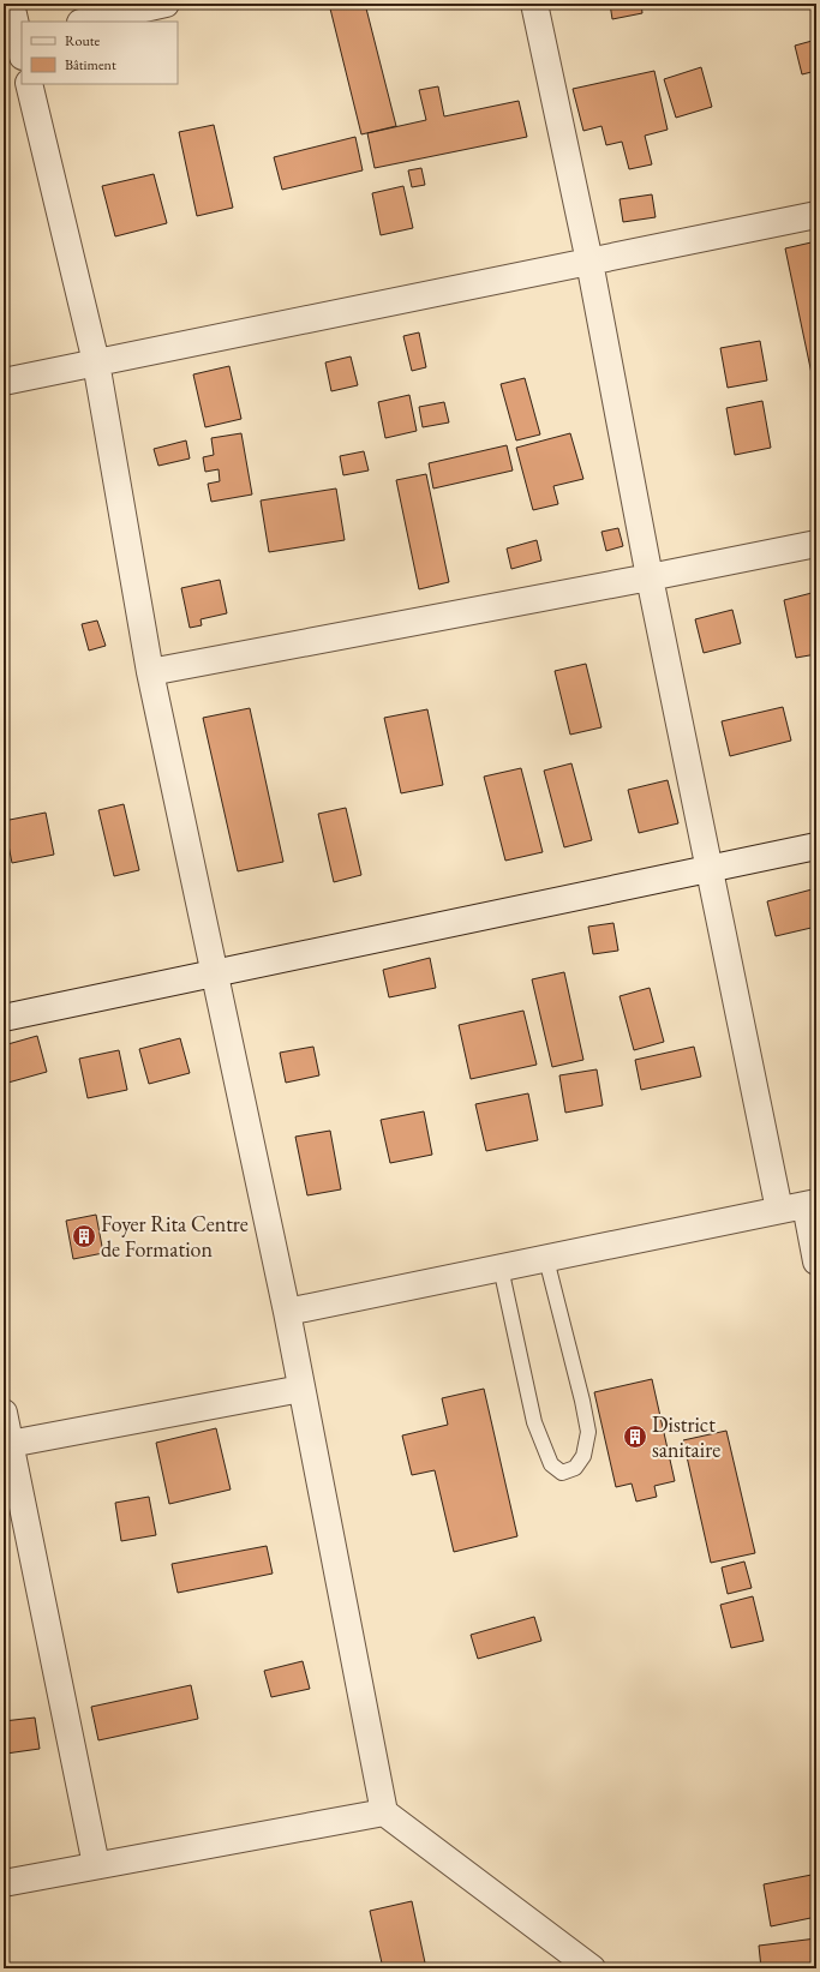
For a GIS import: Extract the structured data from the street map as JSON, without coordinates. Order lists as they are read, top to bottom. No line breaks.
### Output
{"places":{"building":["Foyer Rita Centre de Formation","District sanitaire"]},"legend":["Route","Bâtiment"]}
